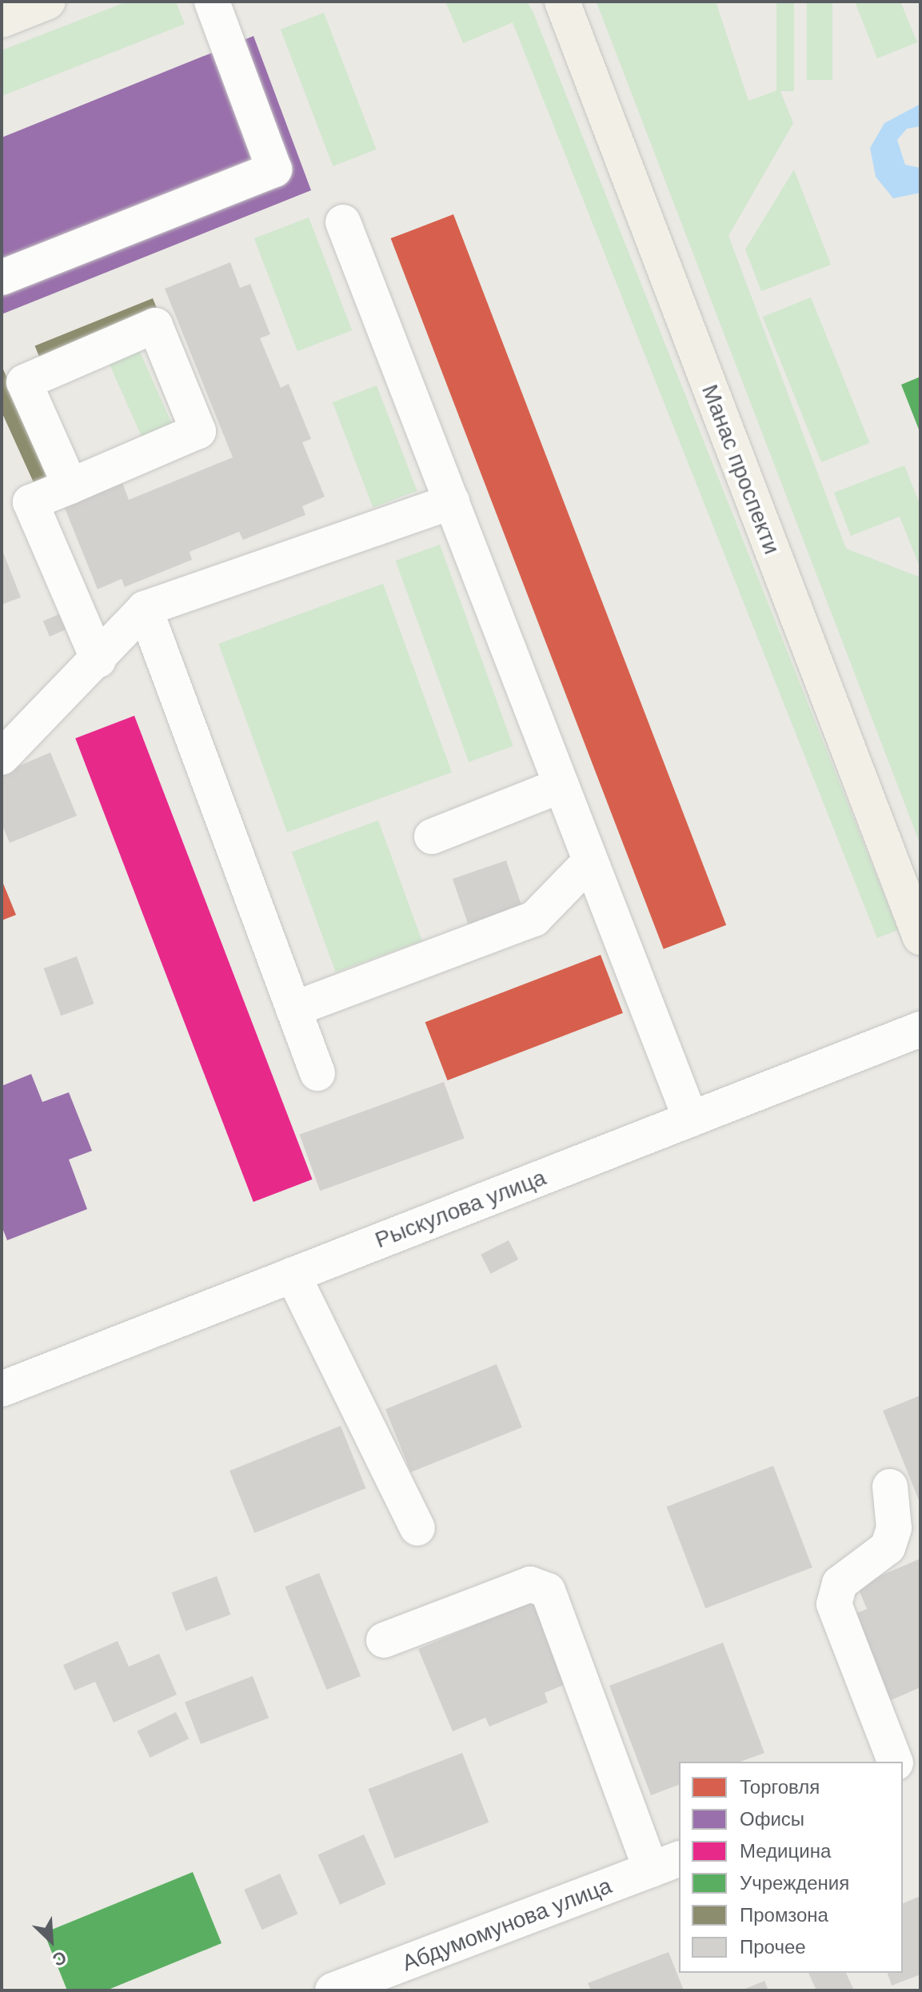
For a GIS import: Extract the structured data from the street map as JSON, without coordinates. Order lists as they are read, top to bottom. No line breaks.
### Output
{"streets":{"main road":["Манас проспекти"],"street":["Рыскулова улица","Абдумомунова улица"]},"legend":["Торговля","Офисы","Медицина","Учреждения","Промзона","Прочее"],"north":"bottom right"}
